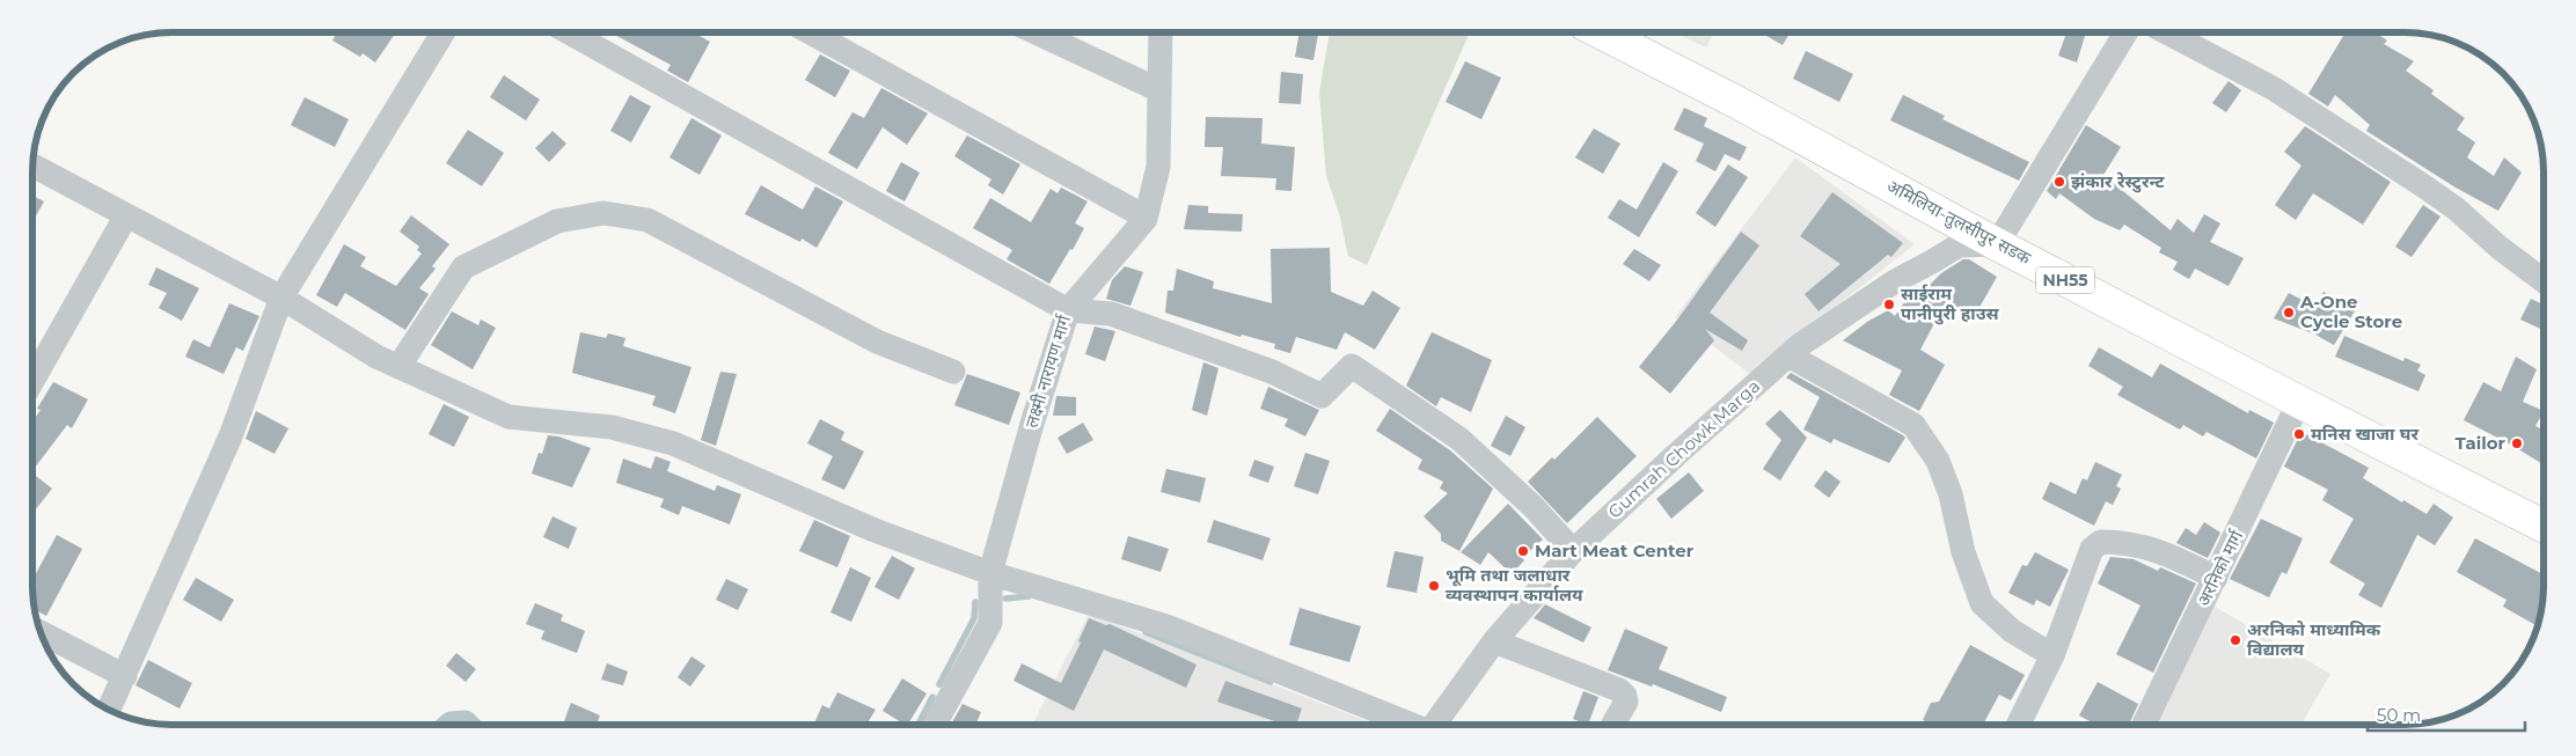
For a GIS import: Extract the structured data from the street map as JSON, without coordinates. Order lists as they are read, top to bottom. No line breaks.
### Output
{"streets":{"main road":["अमिलिया-तुलसीपुर सडक","NH55"],"street":["लक्ष्मी नारायण मार्ग","Gumrah Chowk Marga","अरनिको मार्ग"]},"crossings":[["अमिलिया-तुलसीपुर सडक","Gumrah Chowk Marga"],["अमिलिया-तुलसीपुर सडक","अरनिको मार्ग"]],"places":["झंकार रेस्टुरन्ट","साईराम पानीपुरी हाउस","A-One Cycle Store","मनिस खाजा घर","Tailor","Mart Meat Center","भूमि तथा जलाधार व्यवस्थापन कार्यालय","अरनिको माध्यामिक विद्यालय"],"scale_bar":"50 m"}
